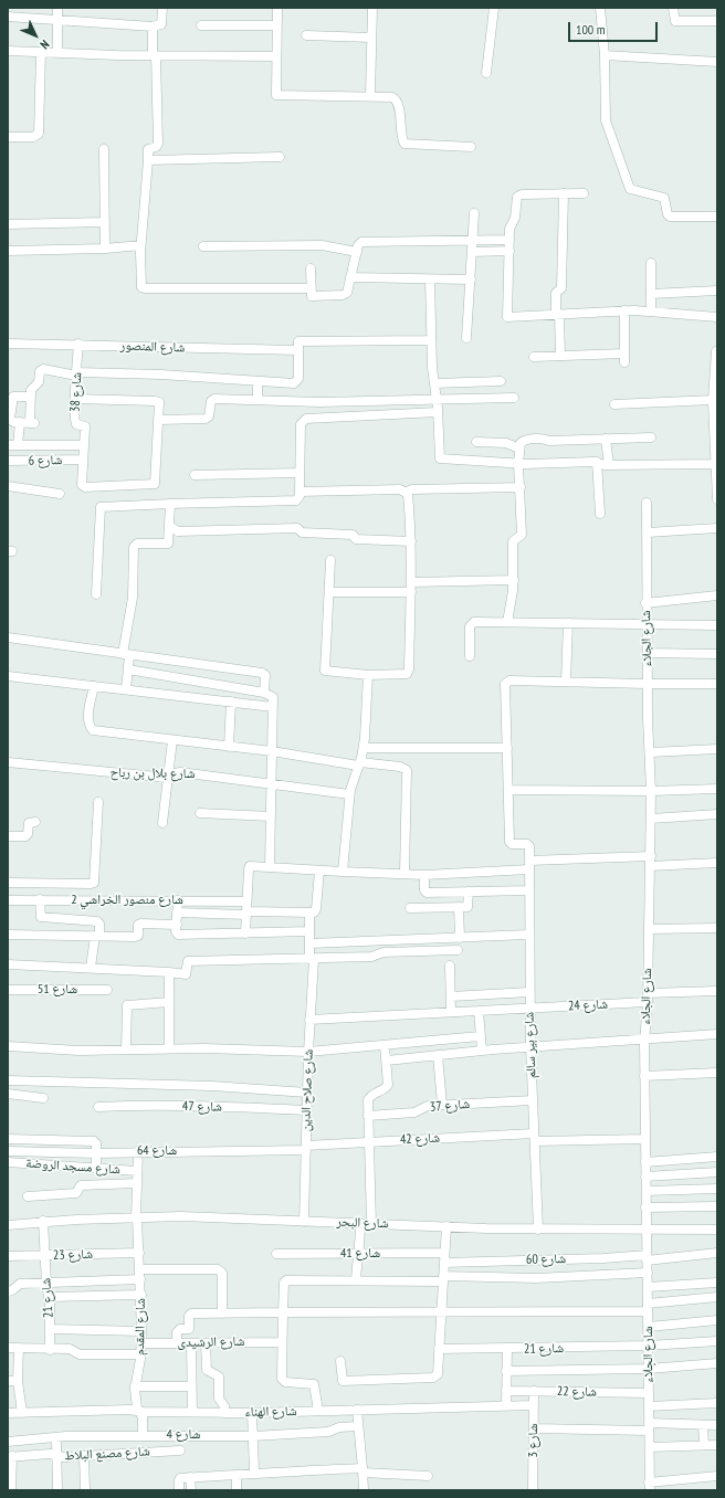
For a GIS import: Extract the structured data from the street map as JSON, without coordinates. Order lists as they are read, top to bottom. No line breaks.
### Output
{"streets":{"street":["شارع المنصور","شارع 38","شارع 6","شارع الجلاء","شارع بلال بن رباح","شارع منصور الخراشي 2","شارع 51","شارع 24","شارع بير سالم","شارع صلاح الدين","شارع 37","شارع 47","شارع 42","شارع 64","شارع مسجد الروضة","شارع البحر","شارع 41","شارع 23","شارع 60","شارع 21","شارع المقدم","شارع الرشيدى","شارع 22","شارع الهناء","شارع 4","شارع 3","شارع مصنع البلاط"]},"crossings":[["شارع المنصور","شارع 38"],["شارع 38","شارع 6"],["شارع الجلاء","شارع 24"],["شارع الجلاء","شارع 42"],["شارع الجلاء","شارع البحر"],["شارع الجلاء","شارع 60"],["شارع الجلاء","شارع 21"],["شارع الجلاء","شارع 22"],["شارع 24","شارع بير سالم"],["شارع 24","شارع صلاح الدين"],["شارع بير سالم","شارع 37"],["شارع بير سالم","شارع 42"],["شارع بير سالم","شارع البحر"],["شارع صلاح الدين","شارع 47"],["شارع صلاح الدين","شارع 42"],["شارع صلاح الدين","شارع 64"],["شارع صلاح الدين","شارع البحر"],["شارع 42","شارع 64"],["شارع 64","شارع المقدم"],["شارع مسجد الروضة","شارع المقدم"],["شارع البحر","شارع 21"],["شارع البحر","شارع المقدم"],["شارع 41","شارع 60"],["شارع 23","شارع 21"],["شارع 23","شارع المقدم"],["شارع المقدم","شارع الرشيدى"],["شارع المقدم","شارع الهناء"],["شارع المقدم","شارع 4"],["شارع 22","شارع 3"],["شارع الهناء","شارع 3"]],"scale_bar":"100 m","north":"bottom right"}
